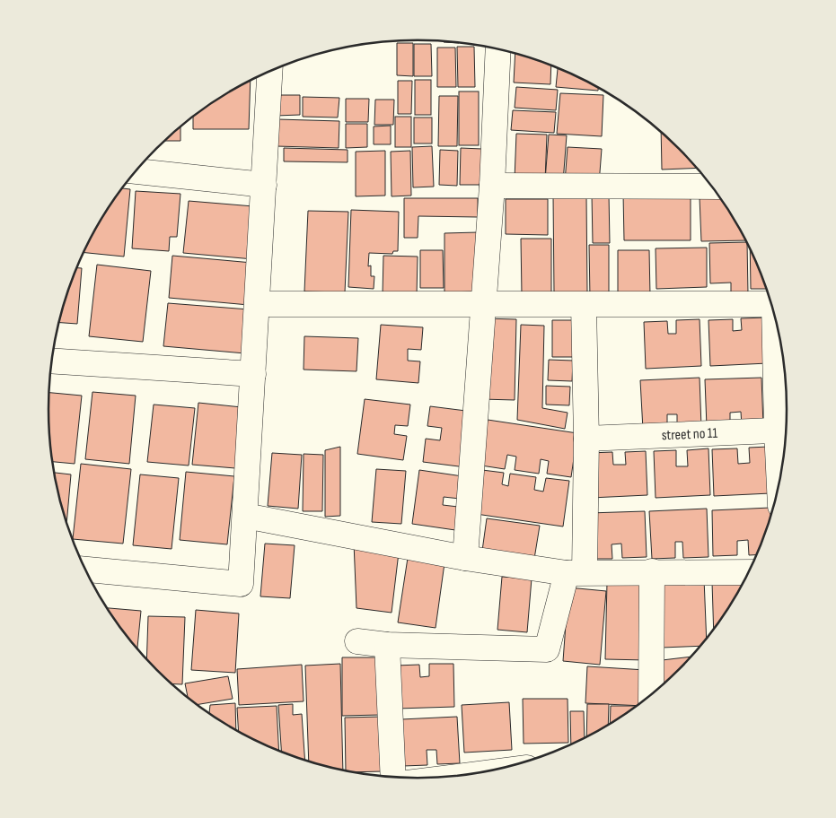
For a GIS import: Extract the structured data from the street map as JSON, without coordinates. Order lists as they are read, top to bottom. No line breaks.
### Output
{"streets":{"street":["street no 11"]}}
